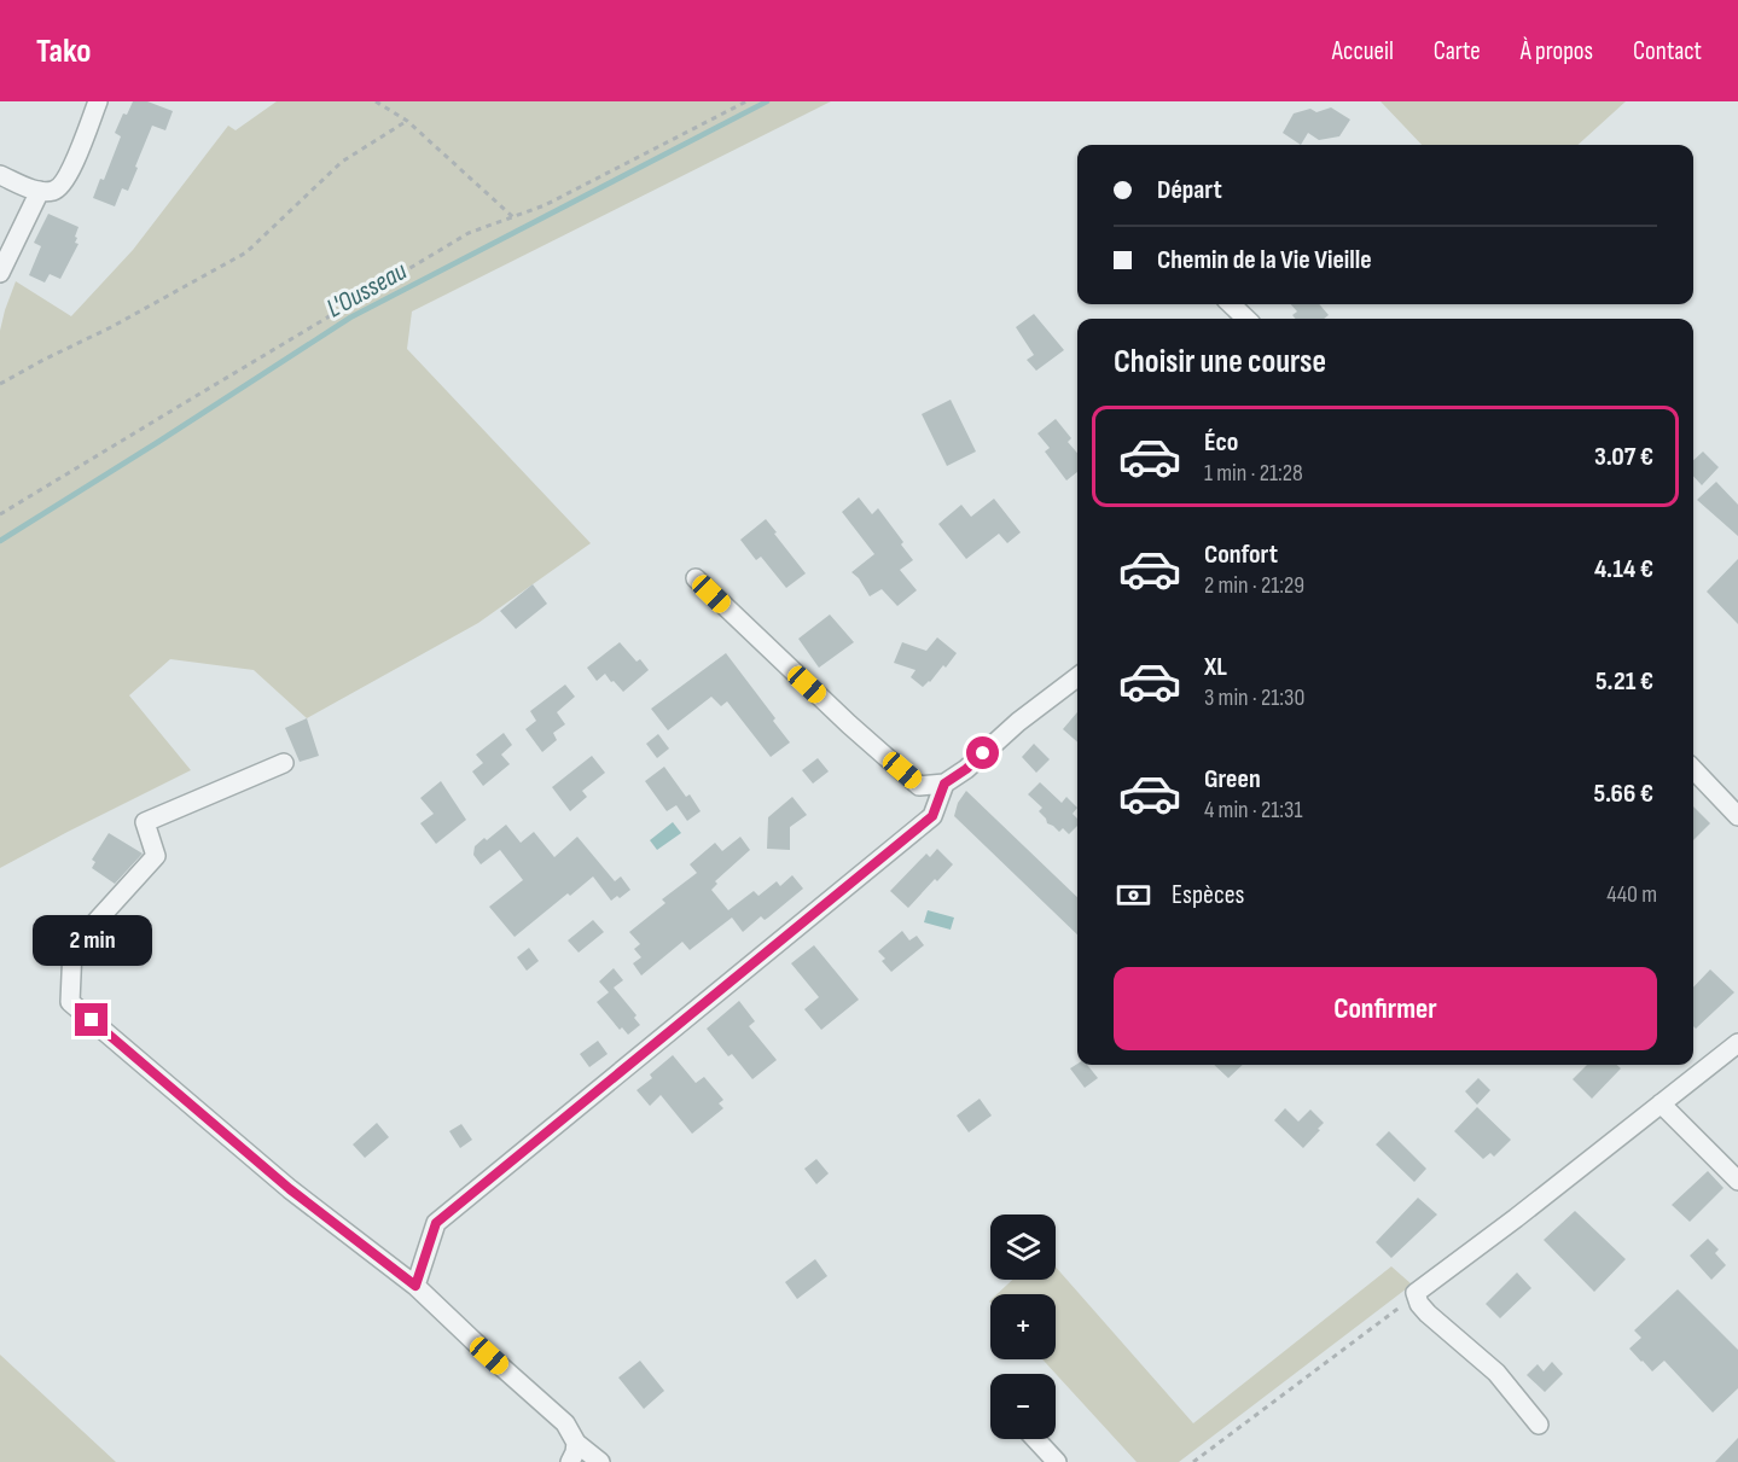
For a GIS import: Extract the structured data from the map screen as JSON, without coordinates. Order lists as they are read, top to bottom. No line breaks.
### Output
{"water":["L'Ousseau"],"page":{"header":"Tako","nav":["Accueil","Carte","À propos","Contact"],"banner":["Départ","Chemin de la Vie Vieille"],"heading":"Choisir une course","list":[{"name":"Éco","note":"1 min · 21:28","value":"3.07 €"},{"name":"Confort","note":"2 min · 21:29","value":"4.14 €"},{"name":"XL","note":"3 min · 21:30","value":"5.21 €"},{"name":"Green","note":"4 min · 21:31","value":"5.66 €"}],"pay":["Espèces","440 m"],"bubble":"2 min","buttons":"Confirmer","map_buttons":["+","−"]}}
